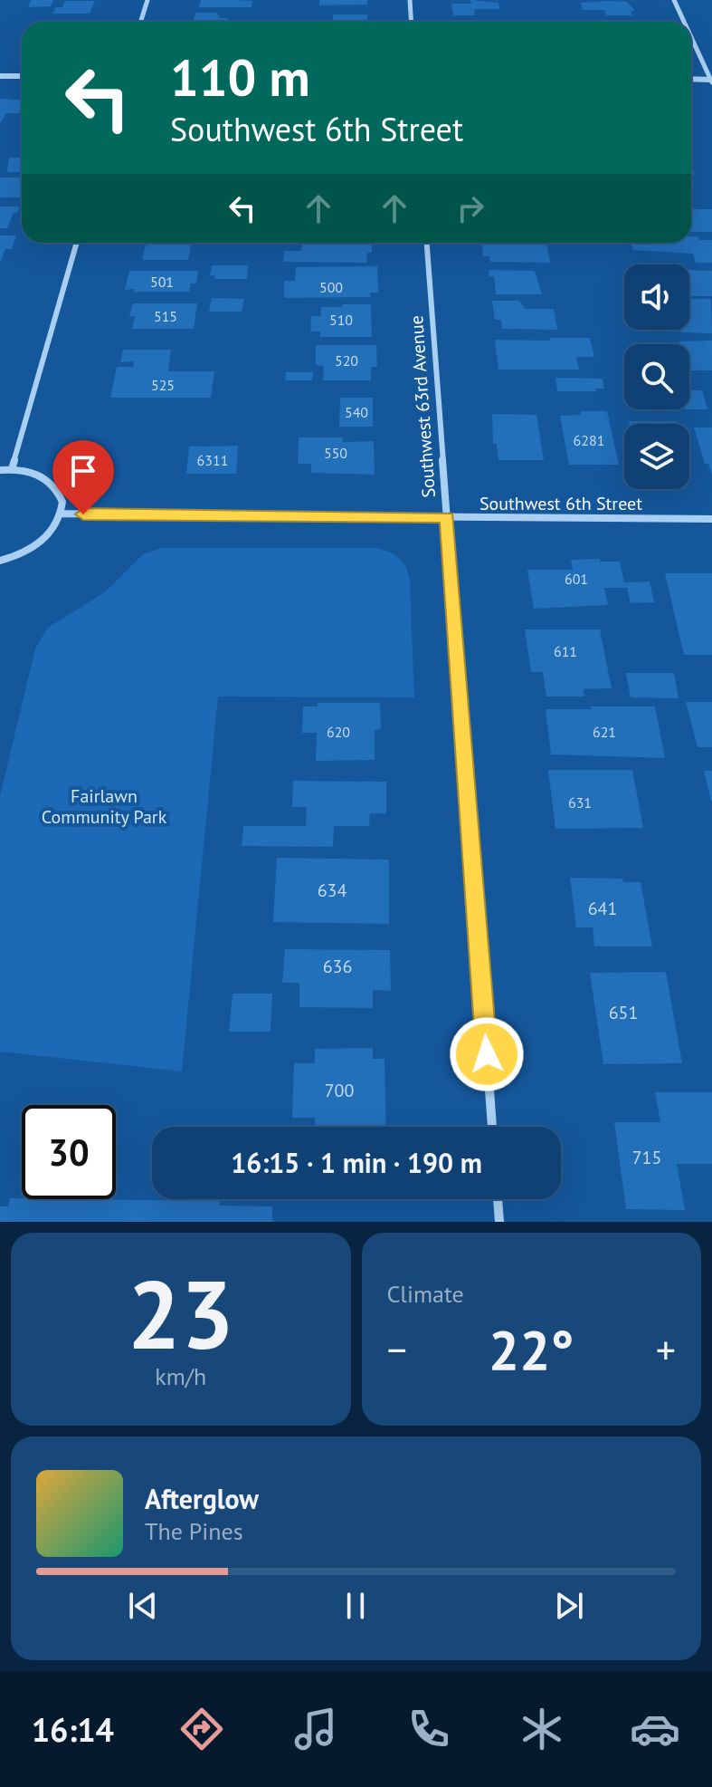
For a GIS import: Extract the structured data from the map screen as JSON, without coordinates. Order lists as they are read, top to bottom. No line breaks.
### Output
{"streets":{"street":["Southwest 63rd Avenue","Southwest 6th Street"]},"crossings":[["Southwest 63rd Avenue","Southwest 6th Street"]],"parks":["Fairlawn Community Park"],"house_numbers":["501","500","515","510","520","525","540","6281","550","6311","601","611","620","621","631","634","641","636","651","700","715"],"page":{"turn":["110 m","Southwest 6th Street"],"limit":"30","trip":"16:15 · 1 min · 190 m","tile":[["23","km/h"],"Climate"],"heat":["−","22°","+"],"song":["Afterglow","The Pines"],"tabs":"16:14"}}
